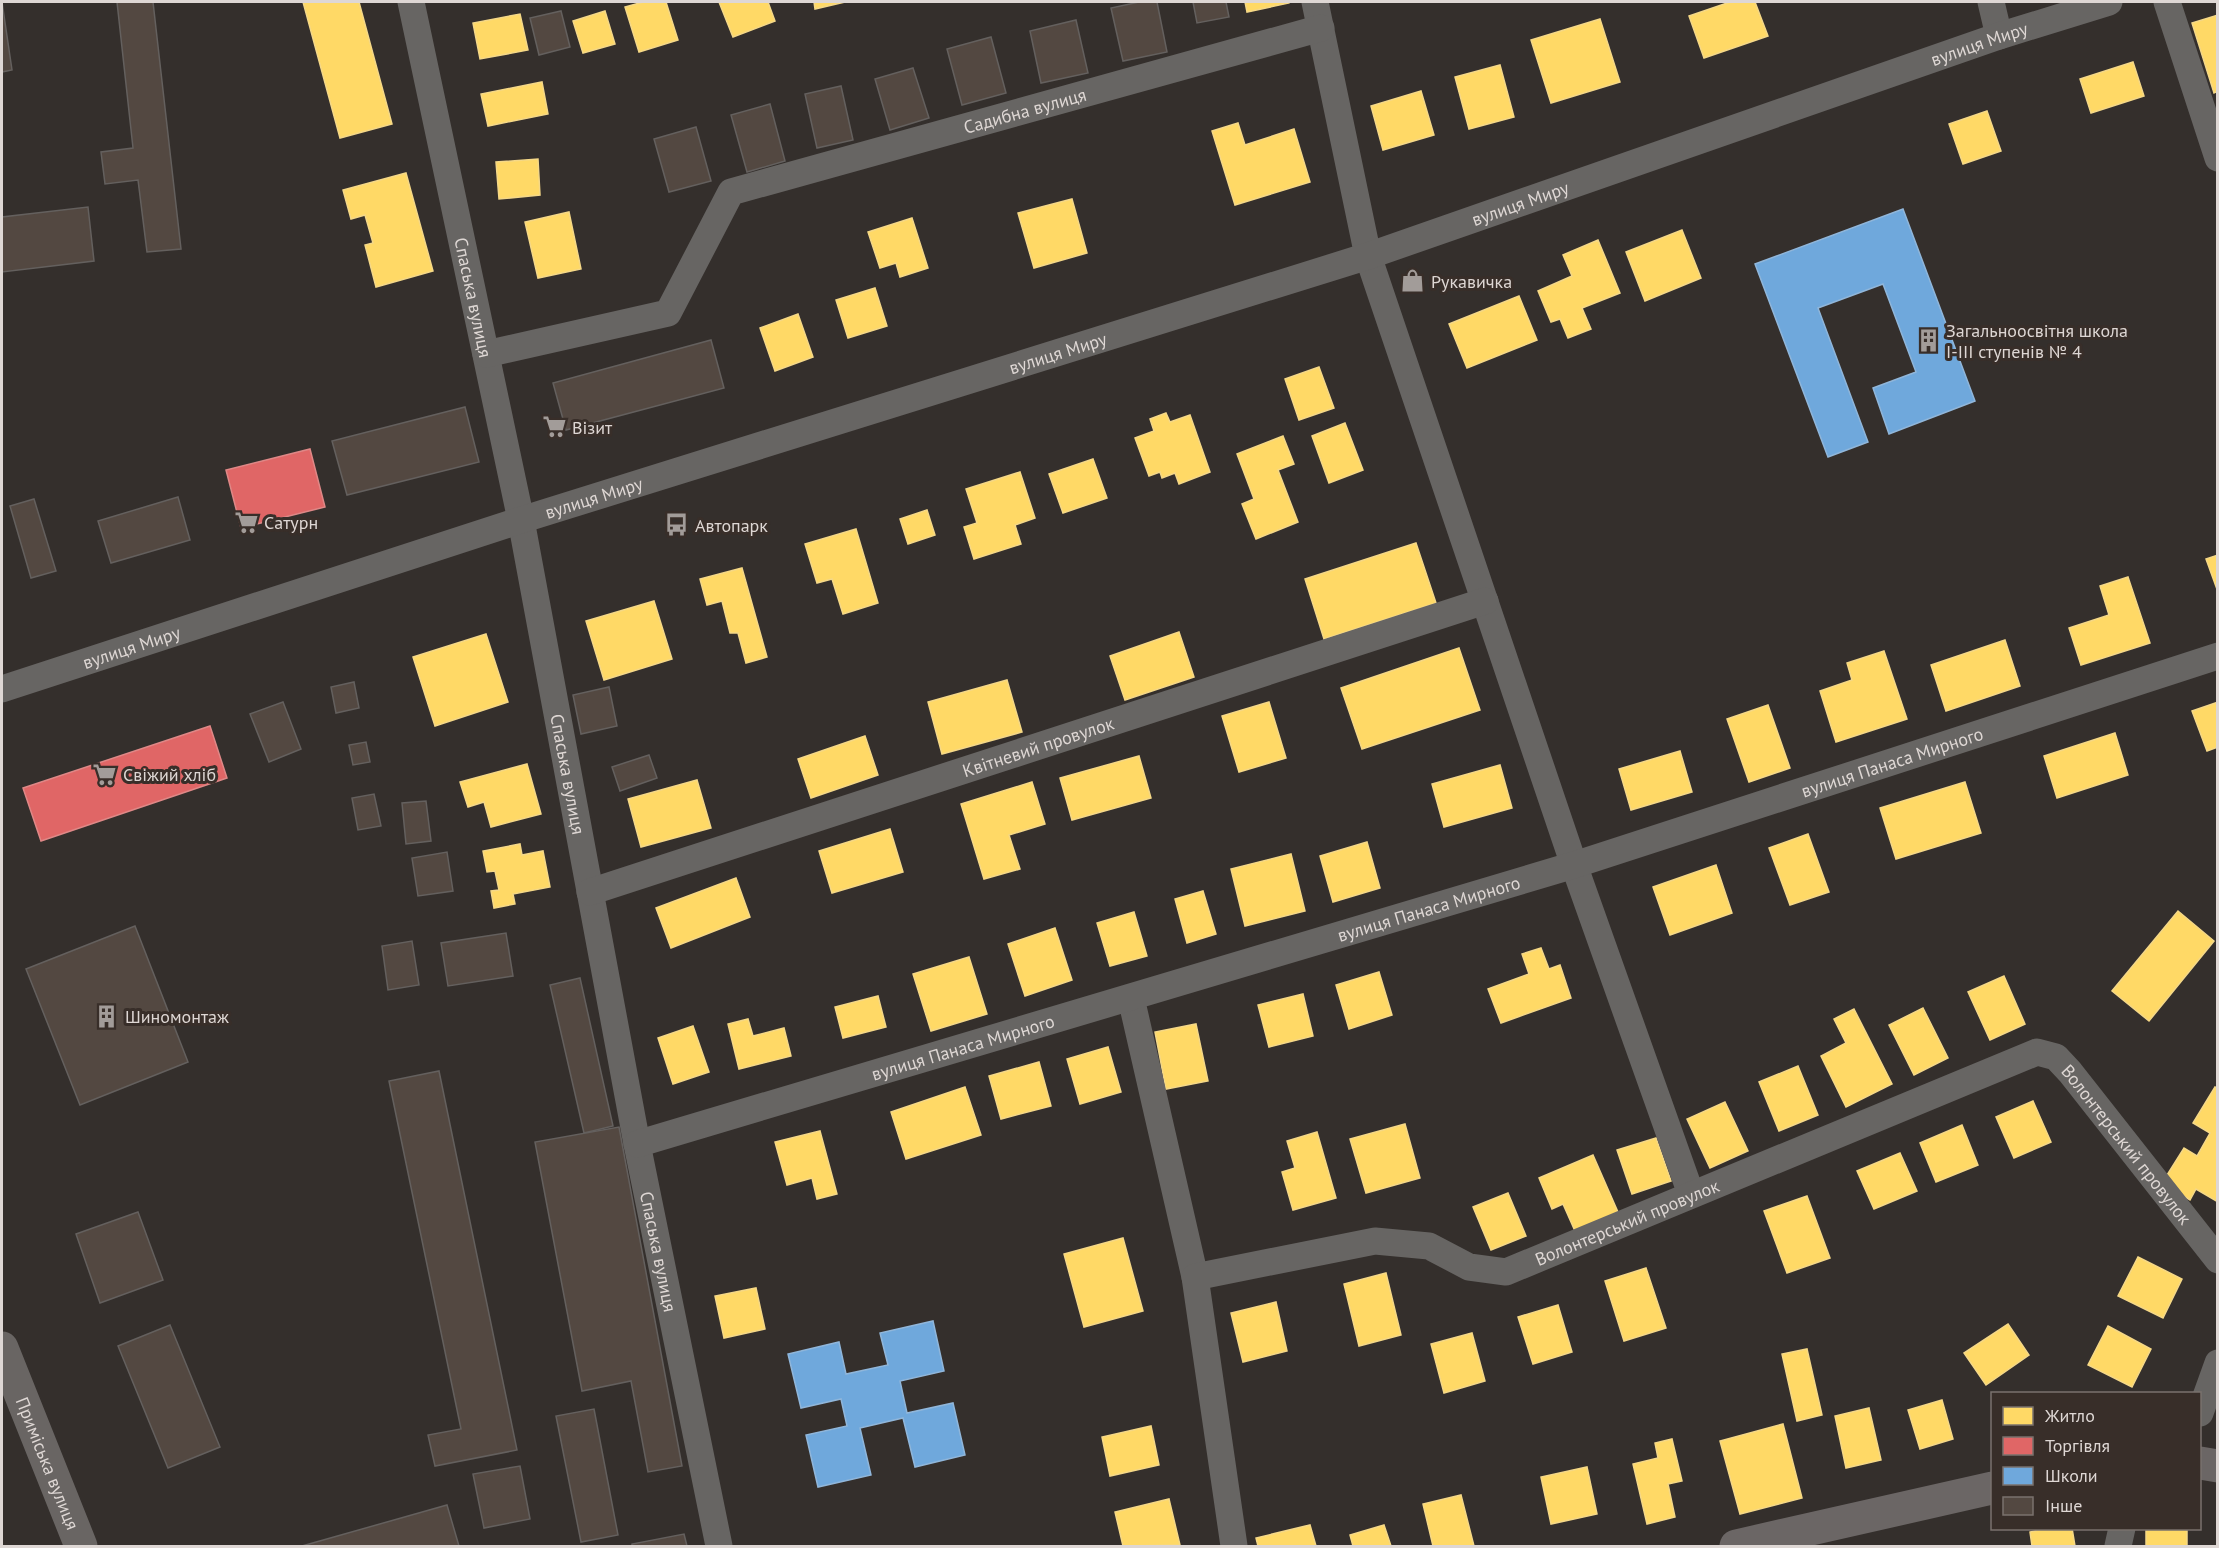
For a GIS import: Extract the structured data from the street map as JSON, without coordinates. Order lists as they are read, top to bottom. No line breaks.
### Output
{"streets":{"main road":["Приміська вулиця"],"street":["вулиця Миру","Садибна вулиця","Спаська вулиця","Квітневий провулок","вулиця Панаса Мирного","Волонтерський провулок"]},"crossings":[["вулиця Миру","Спаська вулиця"],["Садибна вулиця","Спаська вулиця"],["Спаська вулиця","Квітневий провулок"],["Спаська вулиця","вулиця Панаса Мирного"]],"places":{"shop":["Рукавичка"],"building":["Загальноосвітня школа І-ІІІ ступенів № 4","Шиномонтаж"],"supermarket":["Візит","Сатурн","Свіжий хліб"],"bus stop":["Автопарк"]},"legend":["Житло","Торгівля","Школи","Інше"]}
